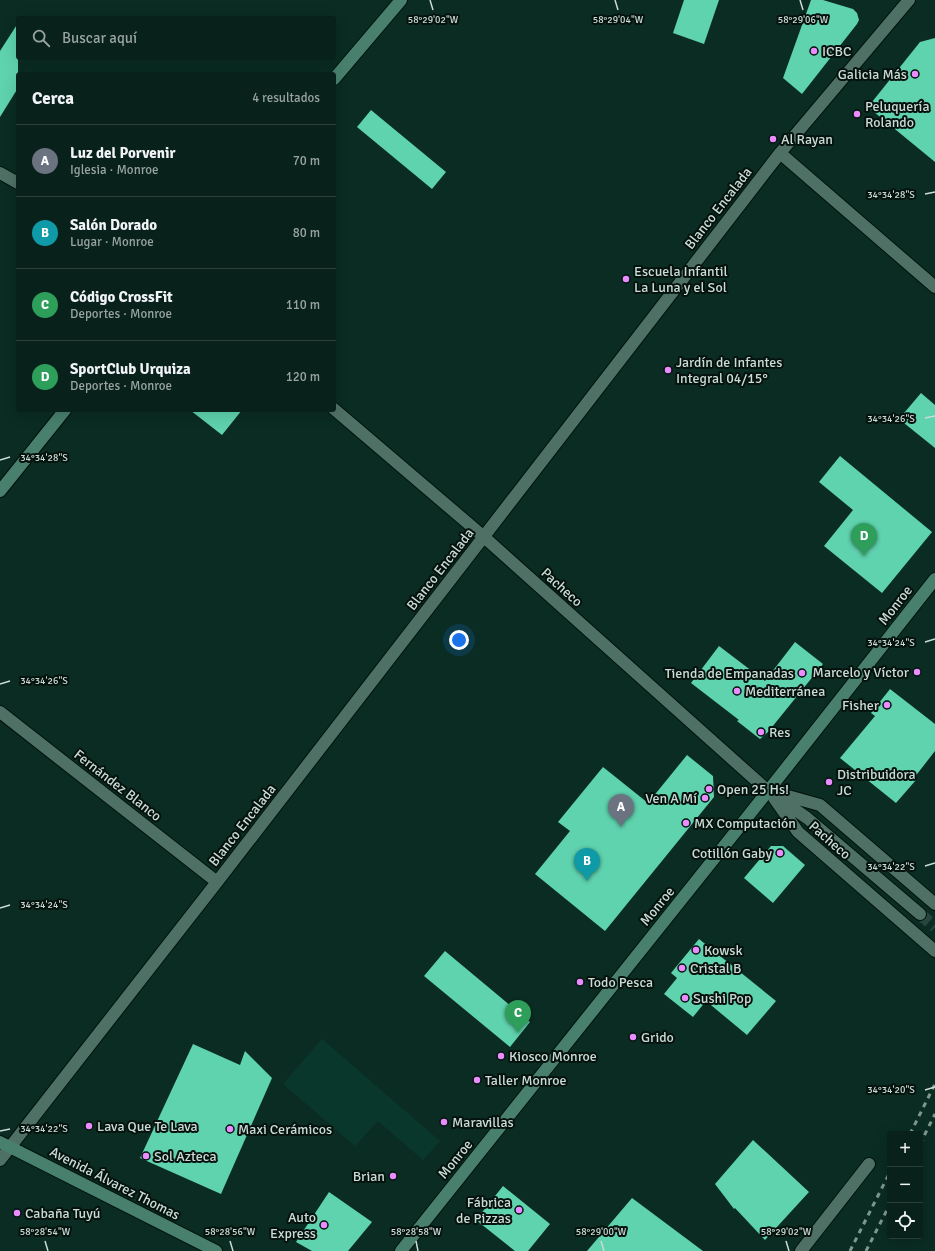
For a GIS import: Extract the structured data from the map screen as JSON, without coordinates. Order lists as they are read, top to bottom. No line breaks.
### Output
{"streets":{"main road":["Monroe","Avenida Álvarez Thomas"],"street":["Blanco Encalada","Pacheco","Fernández Blanco"]},"crossings":[["Blanco Encalada","Pacheco"],["Blanco Encalada","Fernández Blanco"],["Blanco Encalada","Avenida Álvarez Thomas"],["Pacheco","Monroe"]],"places":["ICBC","Galicia Más","Peluquería Rolando","Al Rayan","Escuela Infantil La Luna y el Sol","Jardín de Infantes Integral 04/15°","Marcelo y Víctor","Tienda de Empanadas","Mediterránea","Fisher","Res","Distribuidora JC","Open 25 Hs!","Ven A Mí","MX Computación","Cotillón Gaby","Kowsk","Cristal B","Todo Pesca","Sushi Pop","Grido","Kiosco Monroe","Taller Monroe","Maravillas","Lava Que Te Lava","Maxi Cerámicos","Sol Azteca","Brian","Fábrica de Pizzas","Cabaña Tuyú","Auto Express"],"page":{"search":"Buscar aquí","heading":["Cerca","4 resultados"],"list":[{"mark":"A","name":"Luz del Porvenir","note":"Iglesia · Monroe","value":"70 m"},{"mark":"B","name":"Salón Dorado","note":"Lugar · Monroe","value":"80 m"},{"mark":"C","name":"Código CrossFit","note":"Deportes · Monroe","value":"110 m"},{"mark":"D","name":"SportClub Urquiza","note":"Deportes · Monroe","value":"120 m"}],"pins":["D","A","B","C"],"map_buttons":["+","−"]},"coordinates":["58°29'02\"W","58°29'04\"W","58°29'06\"W","34°34'28\"S","34°34'26\"S","34°34'24\"S","34°34'22\"S","34°34'20\"S","58°28'54\"W","58°28'56\"W","58°28'58\"W","58°29'00\"W"]}
